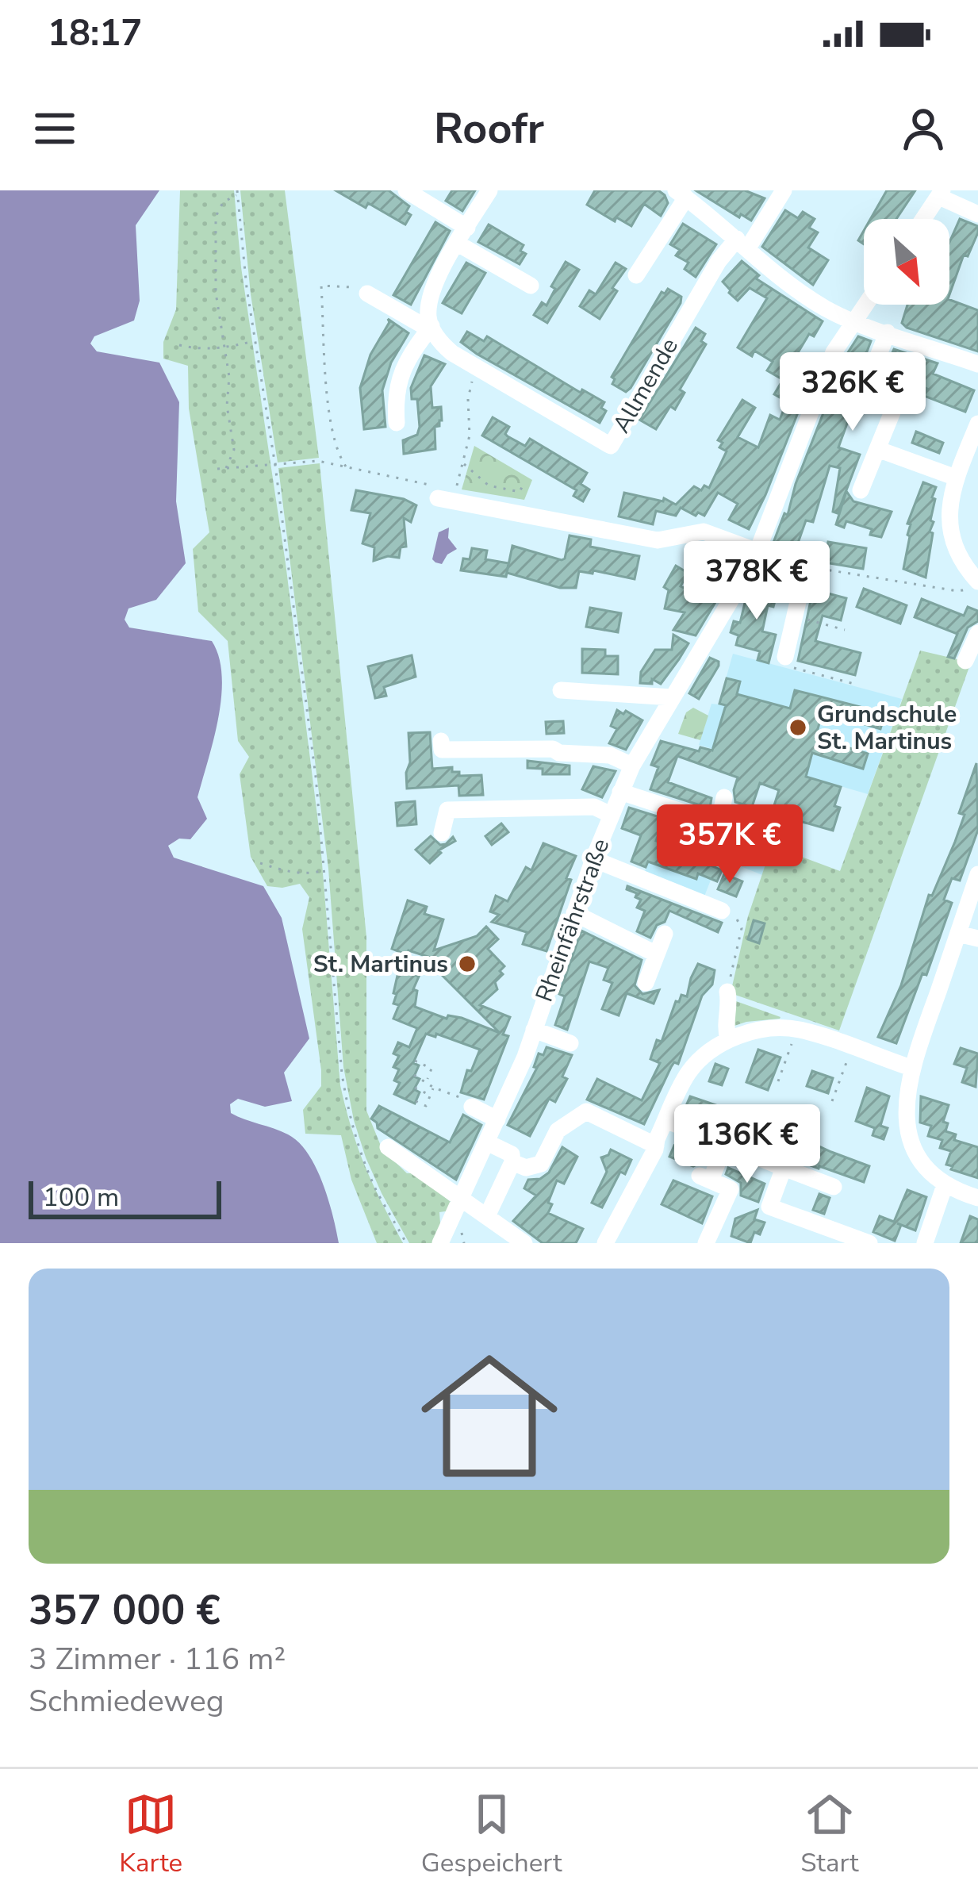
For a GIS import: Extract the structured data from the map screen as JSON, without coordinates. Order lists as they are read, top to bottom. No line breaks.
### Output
{"streets":{"street":["Allmende","Rheinfährstraße"]},"places":["Grundschule St. Martinus","St. Martinus"],"scale_bar":"100 m","north":"bottom right","page":{"status":"18:17","header":"Roofr","price":["326K €","378K €","357K €","136K €"],"scale":"100 m","list":[{"name":"357 000 €","note":"3 Zimmer · 116 m² · Schmiedeweg"}],"tabs":["Karte","Gespeichert","Start"]}}
